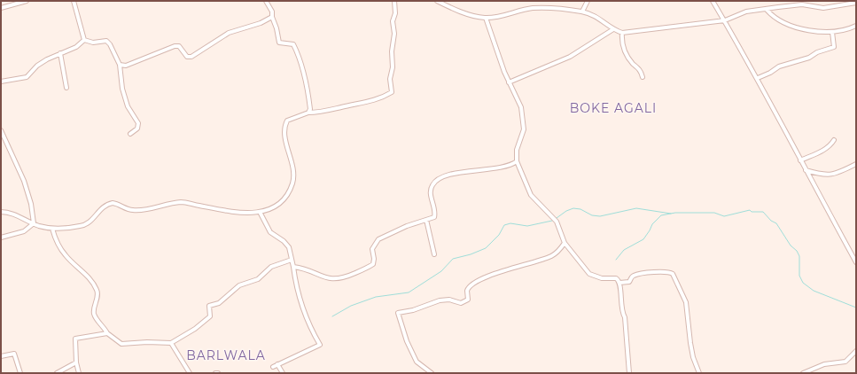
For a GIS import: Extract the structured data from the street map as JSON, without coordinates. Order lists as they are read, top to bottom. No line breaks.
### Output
{"districts":["BOKE AGALI","BARLWALA"]}
